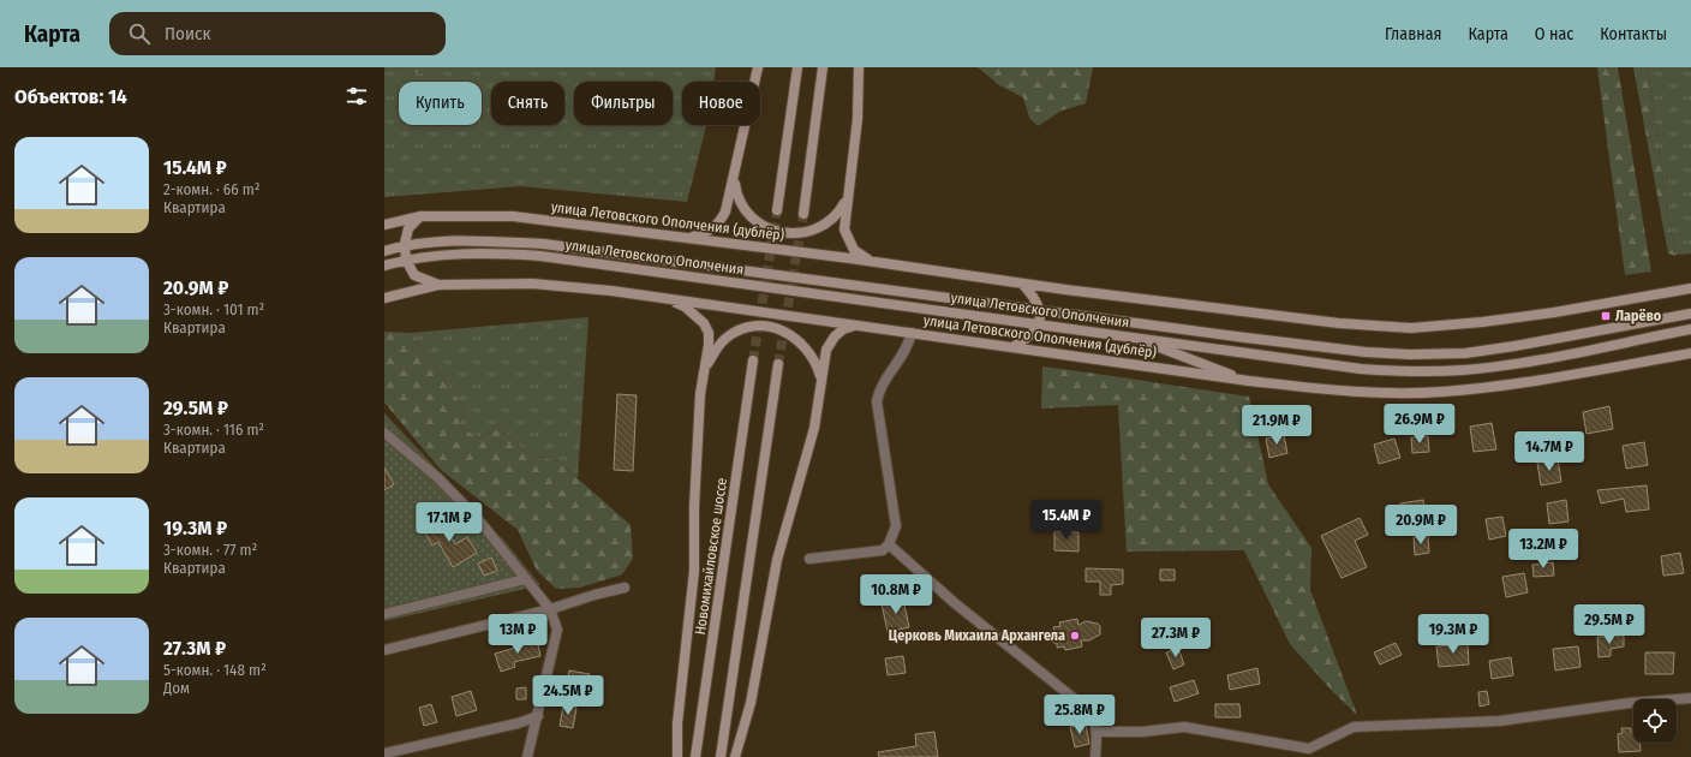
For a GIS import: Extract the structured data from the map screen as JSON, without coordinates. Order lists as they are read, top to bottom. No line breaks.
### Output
{"streets":{"street":["улица Летовского Ополчения (дублёр)","улица Летовского Ополчения","Новомихайловское шоссе"]},"places":{"transit":["Ларёво"],"other":["Церковь Михаила Архангела"]},"page":{"header":"Карта","search":"Поиск","nav":["Главная","Карта","О нас","Контакты"],"heading":"Объектов: 14","chip":["Купить","Снять","Фильтры","Новое"],"list":[{"name":"15.4M ₽","note":"2-комн. · 66 m² · Квартира"},{"name":"20.9M ₽","note":"3-комн. · 101 m² · Квартира"},{"name":"29.5M ₽","note":"3-комн. · 116 m² · Квартира"},{"name":"19.3M ₽","note":"3-комн. · 77 m² · Квартира"},{"name":"27.3M ₽","note":"5-комн. · 148 m² · Дом"}],"price":["26.9M ₽","21.9M ₽","14.7M ₽","15.4M ₽","17.1M ₽","20.9M ₽","13.2M ₽","10.8M ₽","29.5M ₽","13M ₽","19.3M ₽","27.3M ₽","24.5M ₽","25.8M ₽"]}}
